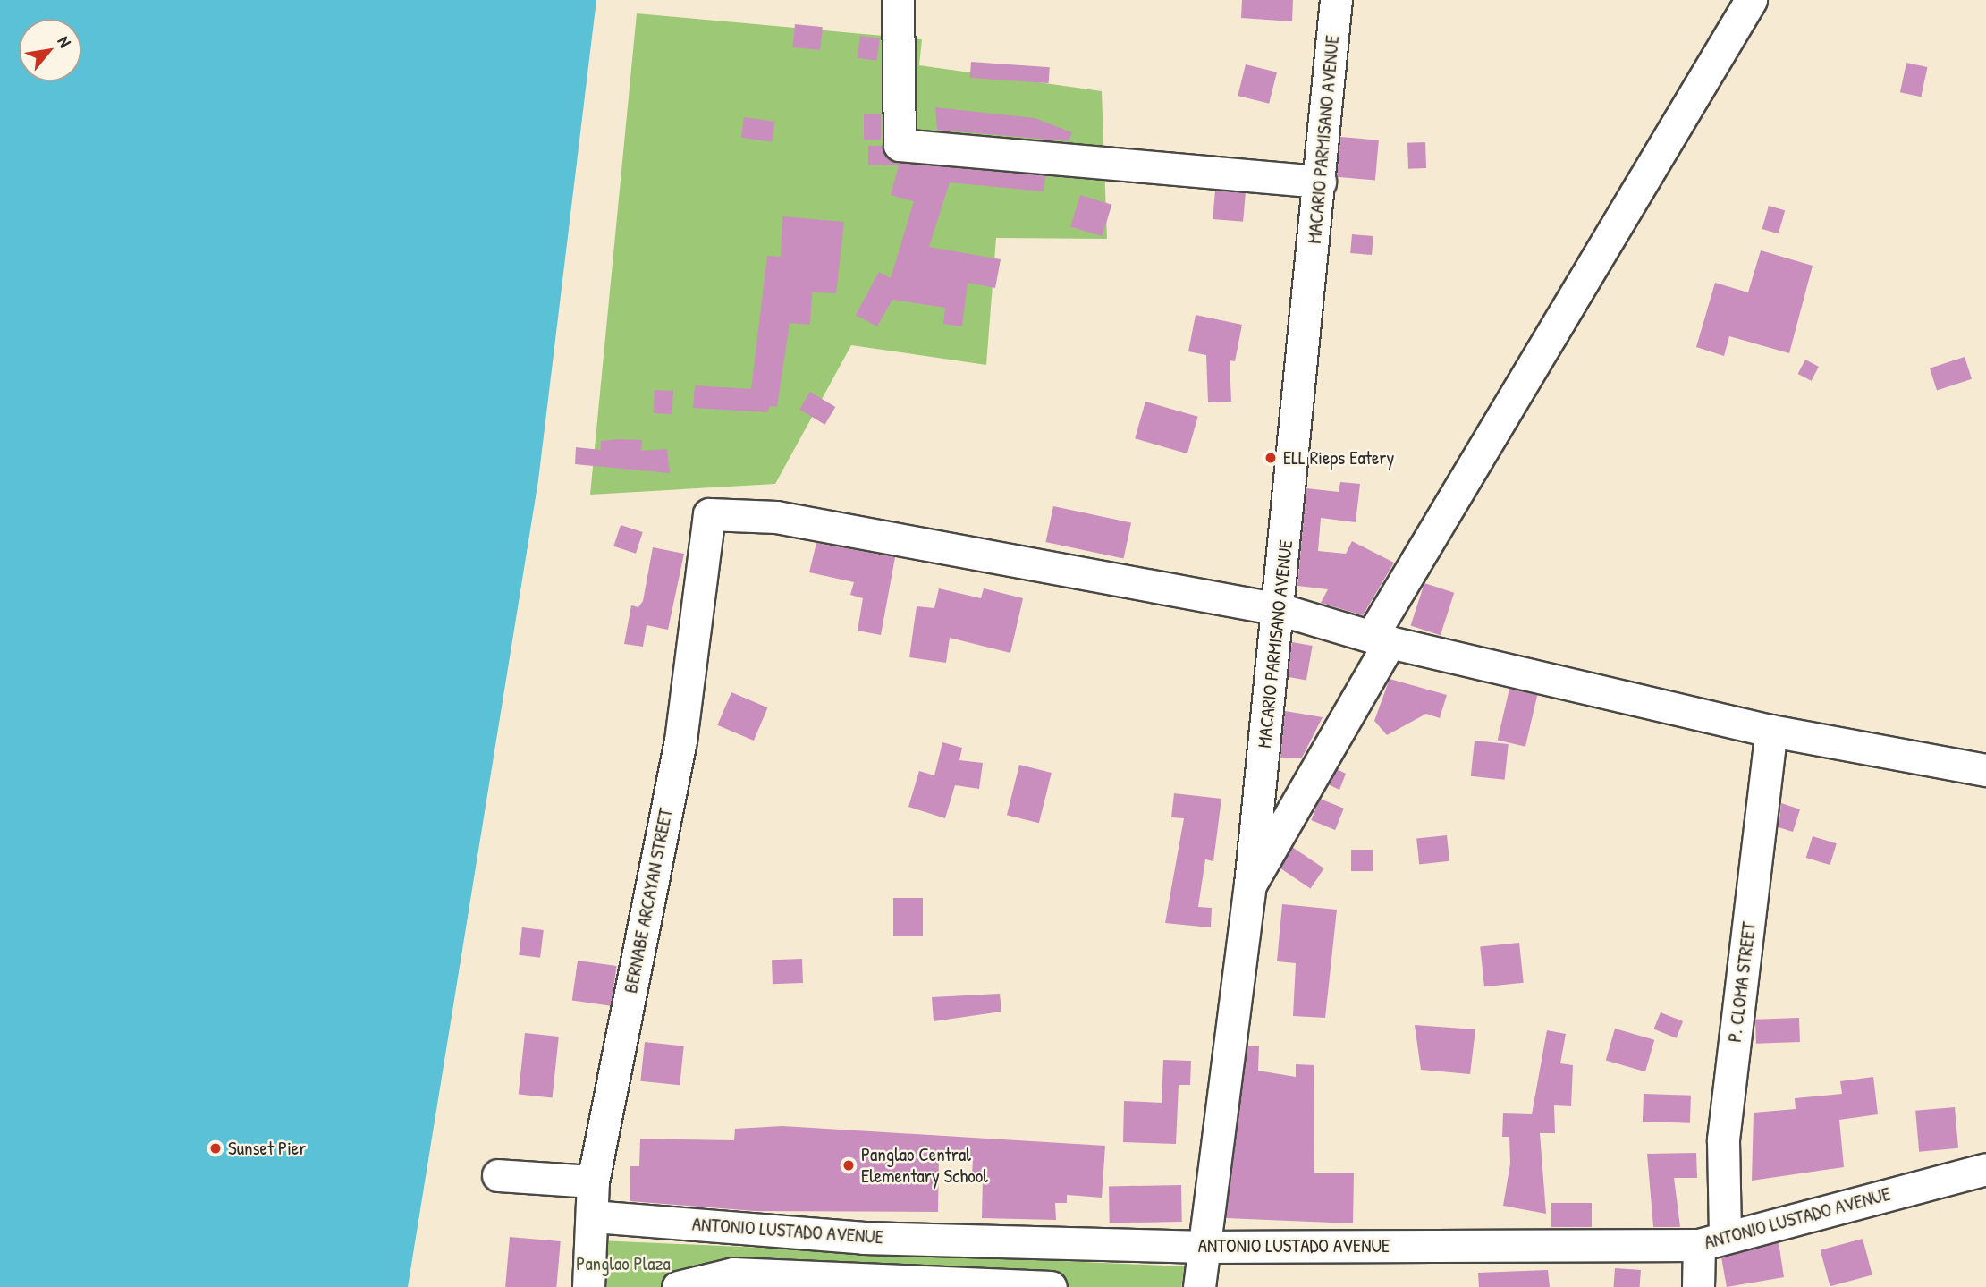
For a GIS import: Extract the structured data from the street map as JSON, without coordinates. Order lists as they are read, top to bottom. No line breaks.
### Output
{"streets":{"street":["MACARIO PARMISANO AVENUE","BERNABE ARCAYAN STREET","P. CLOMA STREET","ANTONIO LUSTADO AVENUE"]},"crossings":[["MACARIO PARMISANO AVENUE","BERNABE ARCAYAN STREET"],["MACARIO PARMISANO AVENUE","ANTONIO LUSTADO AVENUE"],["BERNABE ARCAYAN STREET","ANTONIO LUSTADO AVENUE"],["P. CLOMA STREET","ANTONIO LUSTADO AVENUE"]],"parks":["Panglao Plaza"],"places":["ELL Rieps Eatery","Sunset Pier","Panglao Central Elementary School"],"north":"top right"}
